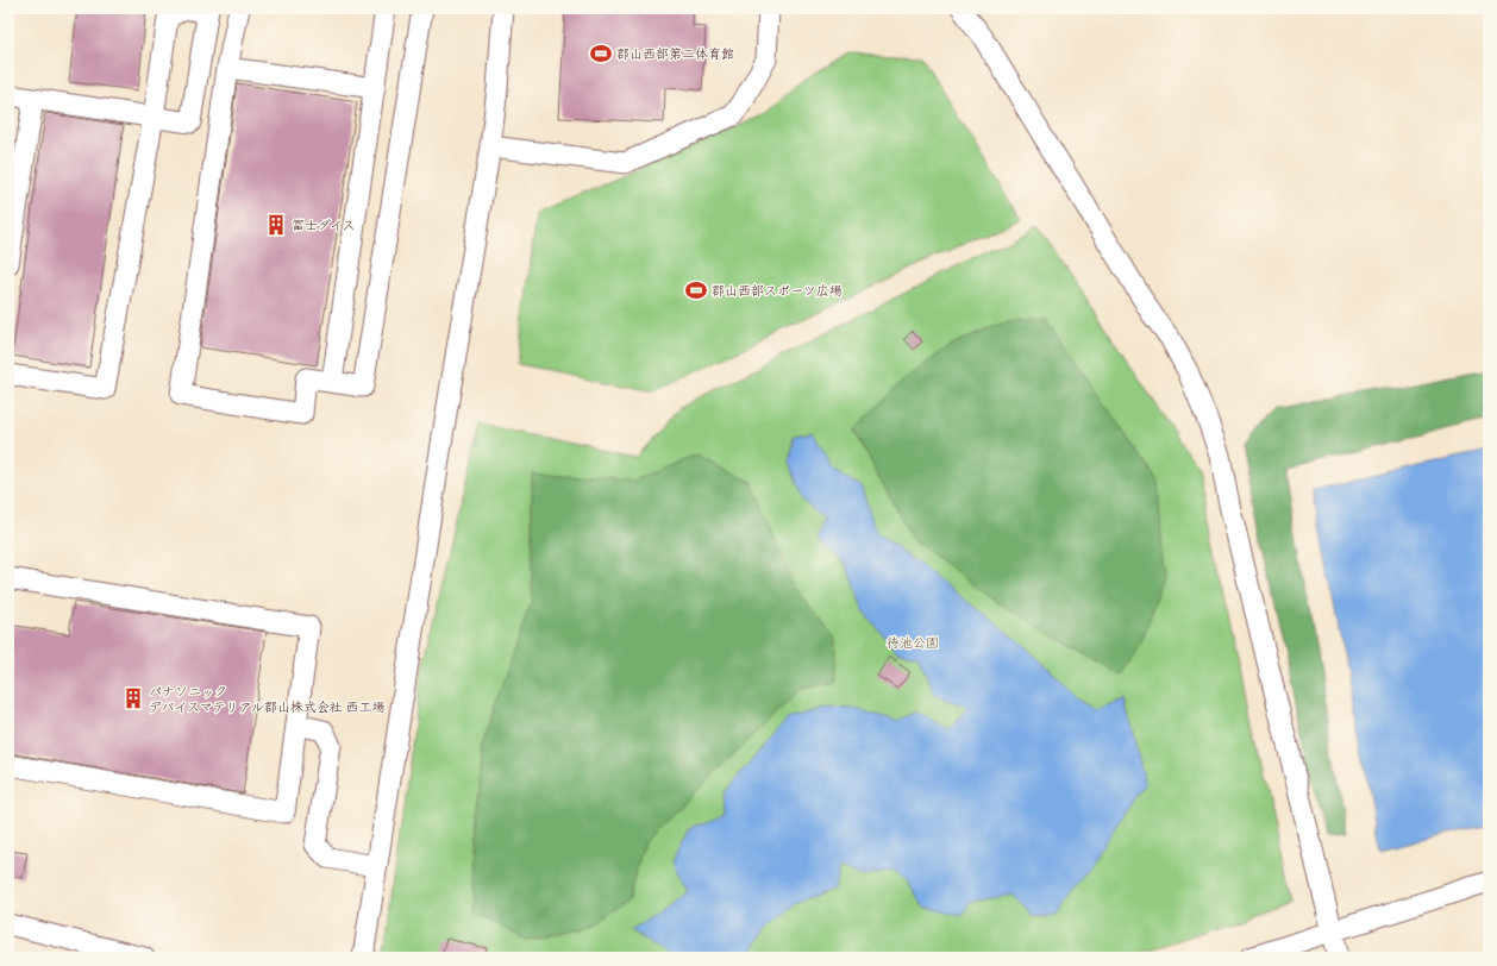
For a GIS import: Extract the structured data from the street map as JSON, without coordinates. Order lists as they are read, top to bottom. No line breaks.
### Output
{"parks":["待池公園"],"places":{"sports":["郡山西部第二体育館","郡山西部スポーツ広場"],"building":["冨士ダイス","パナソニック デバイスマテリアル郡山株式会社 西工場"]}}
